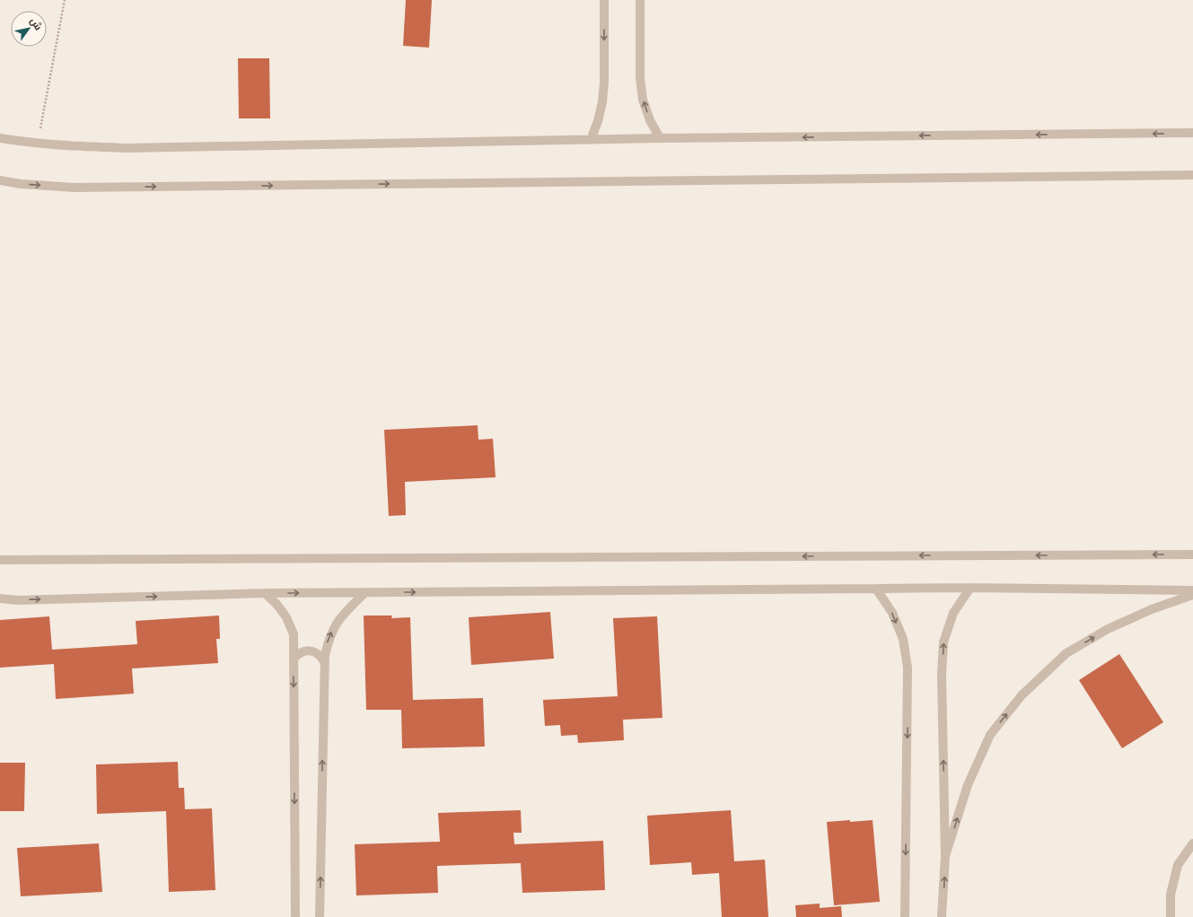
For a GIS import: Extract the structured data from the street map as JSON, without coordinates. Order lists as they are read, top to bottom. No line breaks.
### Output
{"north":"top right"}
